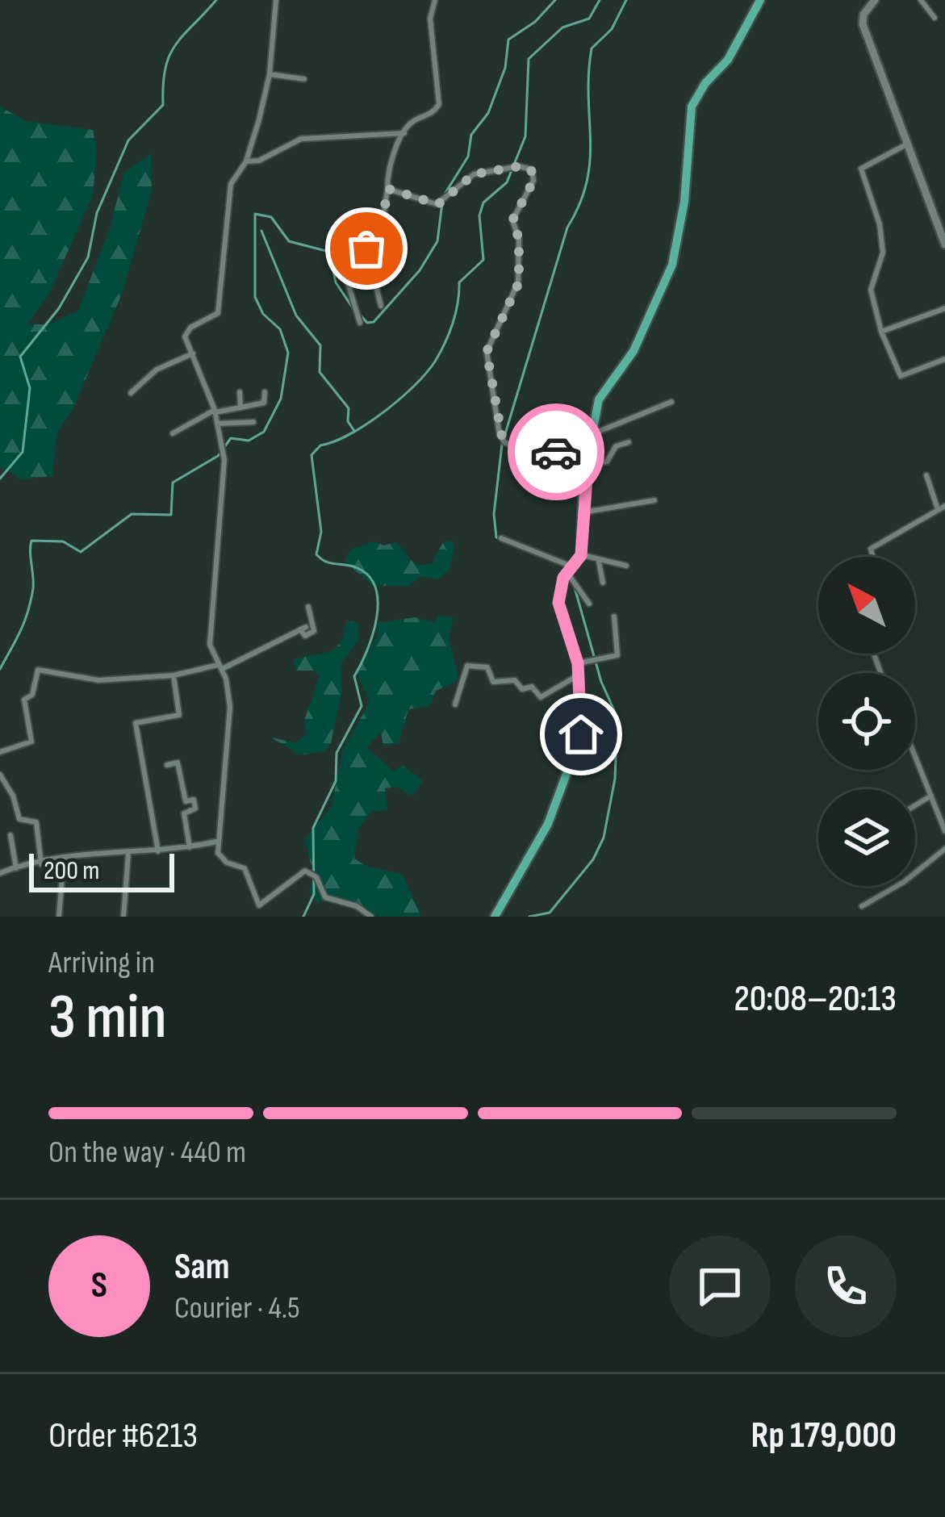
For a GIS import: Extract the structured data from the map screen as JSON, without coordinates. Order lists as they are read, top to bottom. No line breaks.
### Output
{"scale_bar":"200 m","north":"top left","page":{"scale":"200 m","heading":["3 min","Arriving in","20:08–20:13"],"panel":["Sam","Courier · 4.5","Order #6213","Rp 179,000"],"bar":"On the way · 440 m","round":"S"}}
